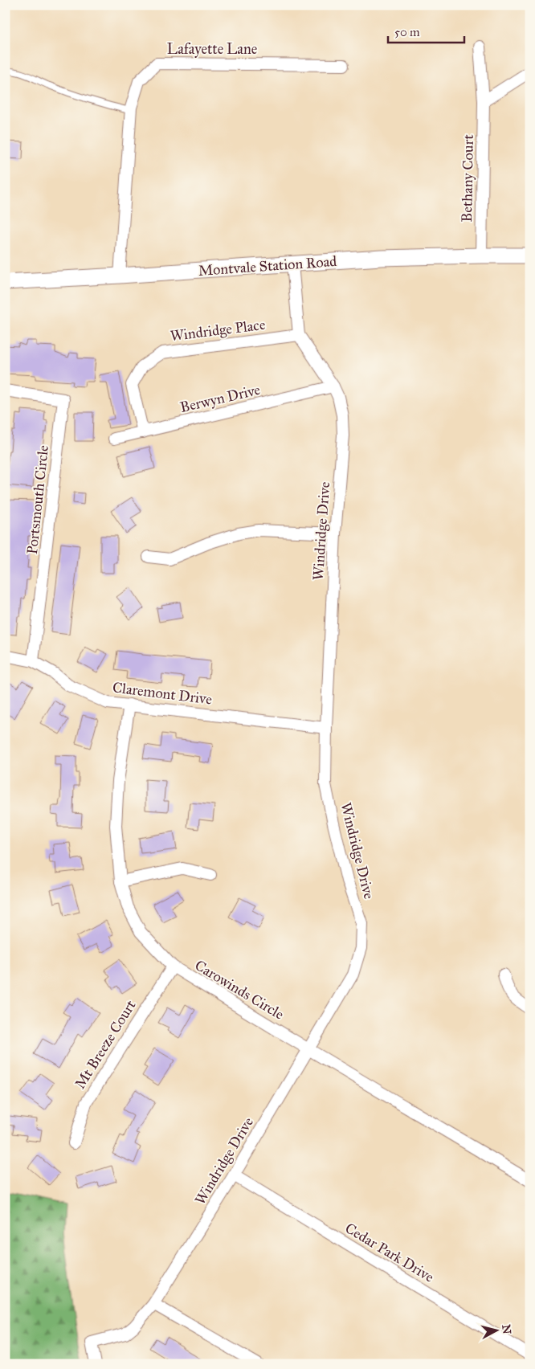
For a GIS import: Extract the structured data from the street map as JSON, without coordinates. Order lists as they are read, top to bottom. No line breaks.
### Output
{"streets":{"street":["Lafayette Lane","Bethany Court","Montvale Station Road","Windridge Place","Berwyn Drive","Portsmouth Circle","Windridge Drive","Claremont Drive","Carowinds Circle","Mt Breeze Court","Cedar Park Drive"]},"crossings":[["Lafayette Lane","Montvale Station Road"],["Bethany Court","Montvale Station Road"],["Montvale Station Road","Windridge Drive"],["Windridge Place","Berwyn Drive"],["Windridge Place","Windridge Drive"],["Berwyn Drive","Windridge Drive"],["Portsmouth Circle","Claremont Drive"],["Windridge Drive","Claremont Drive"],["Windridge Drive","Carowinds Circle"],["Windridge Drive","Cedar Park Drive"],["Claremont Drive","Carowinds Circle"],["Carowinds Circle","Mt Breeze Court"]],"scale_bar":"50 m","north":"right"}
